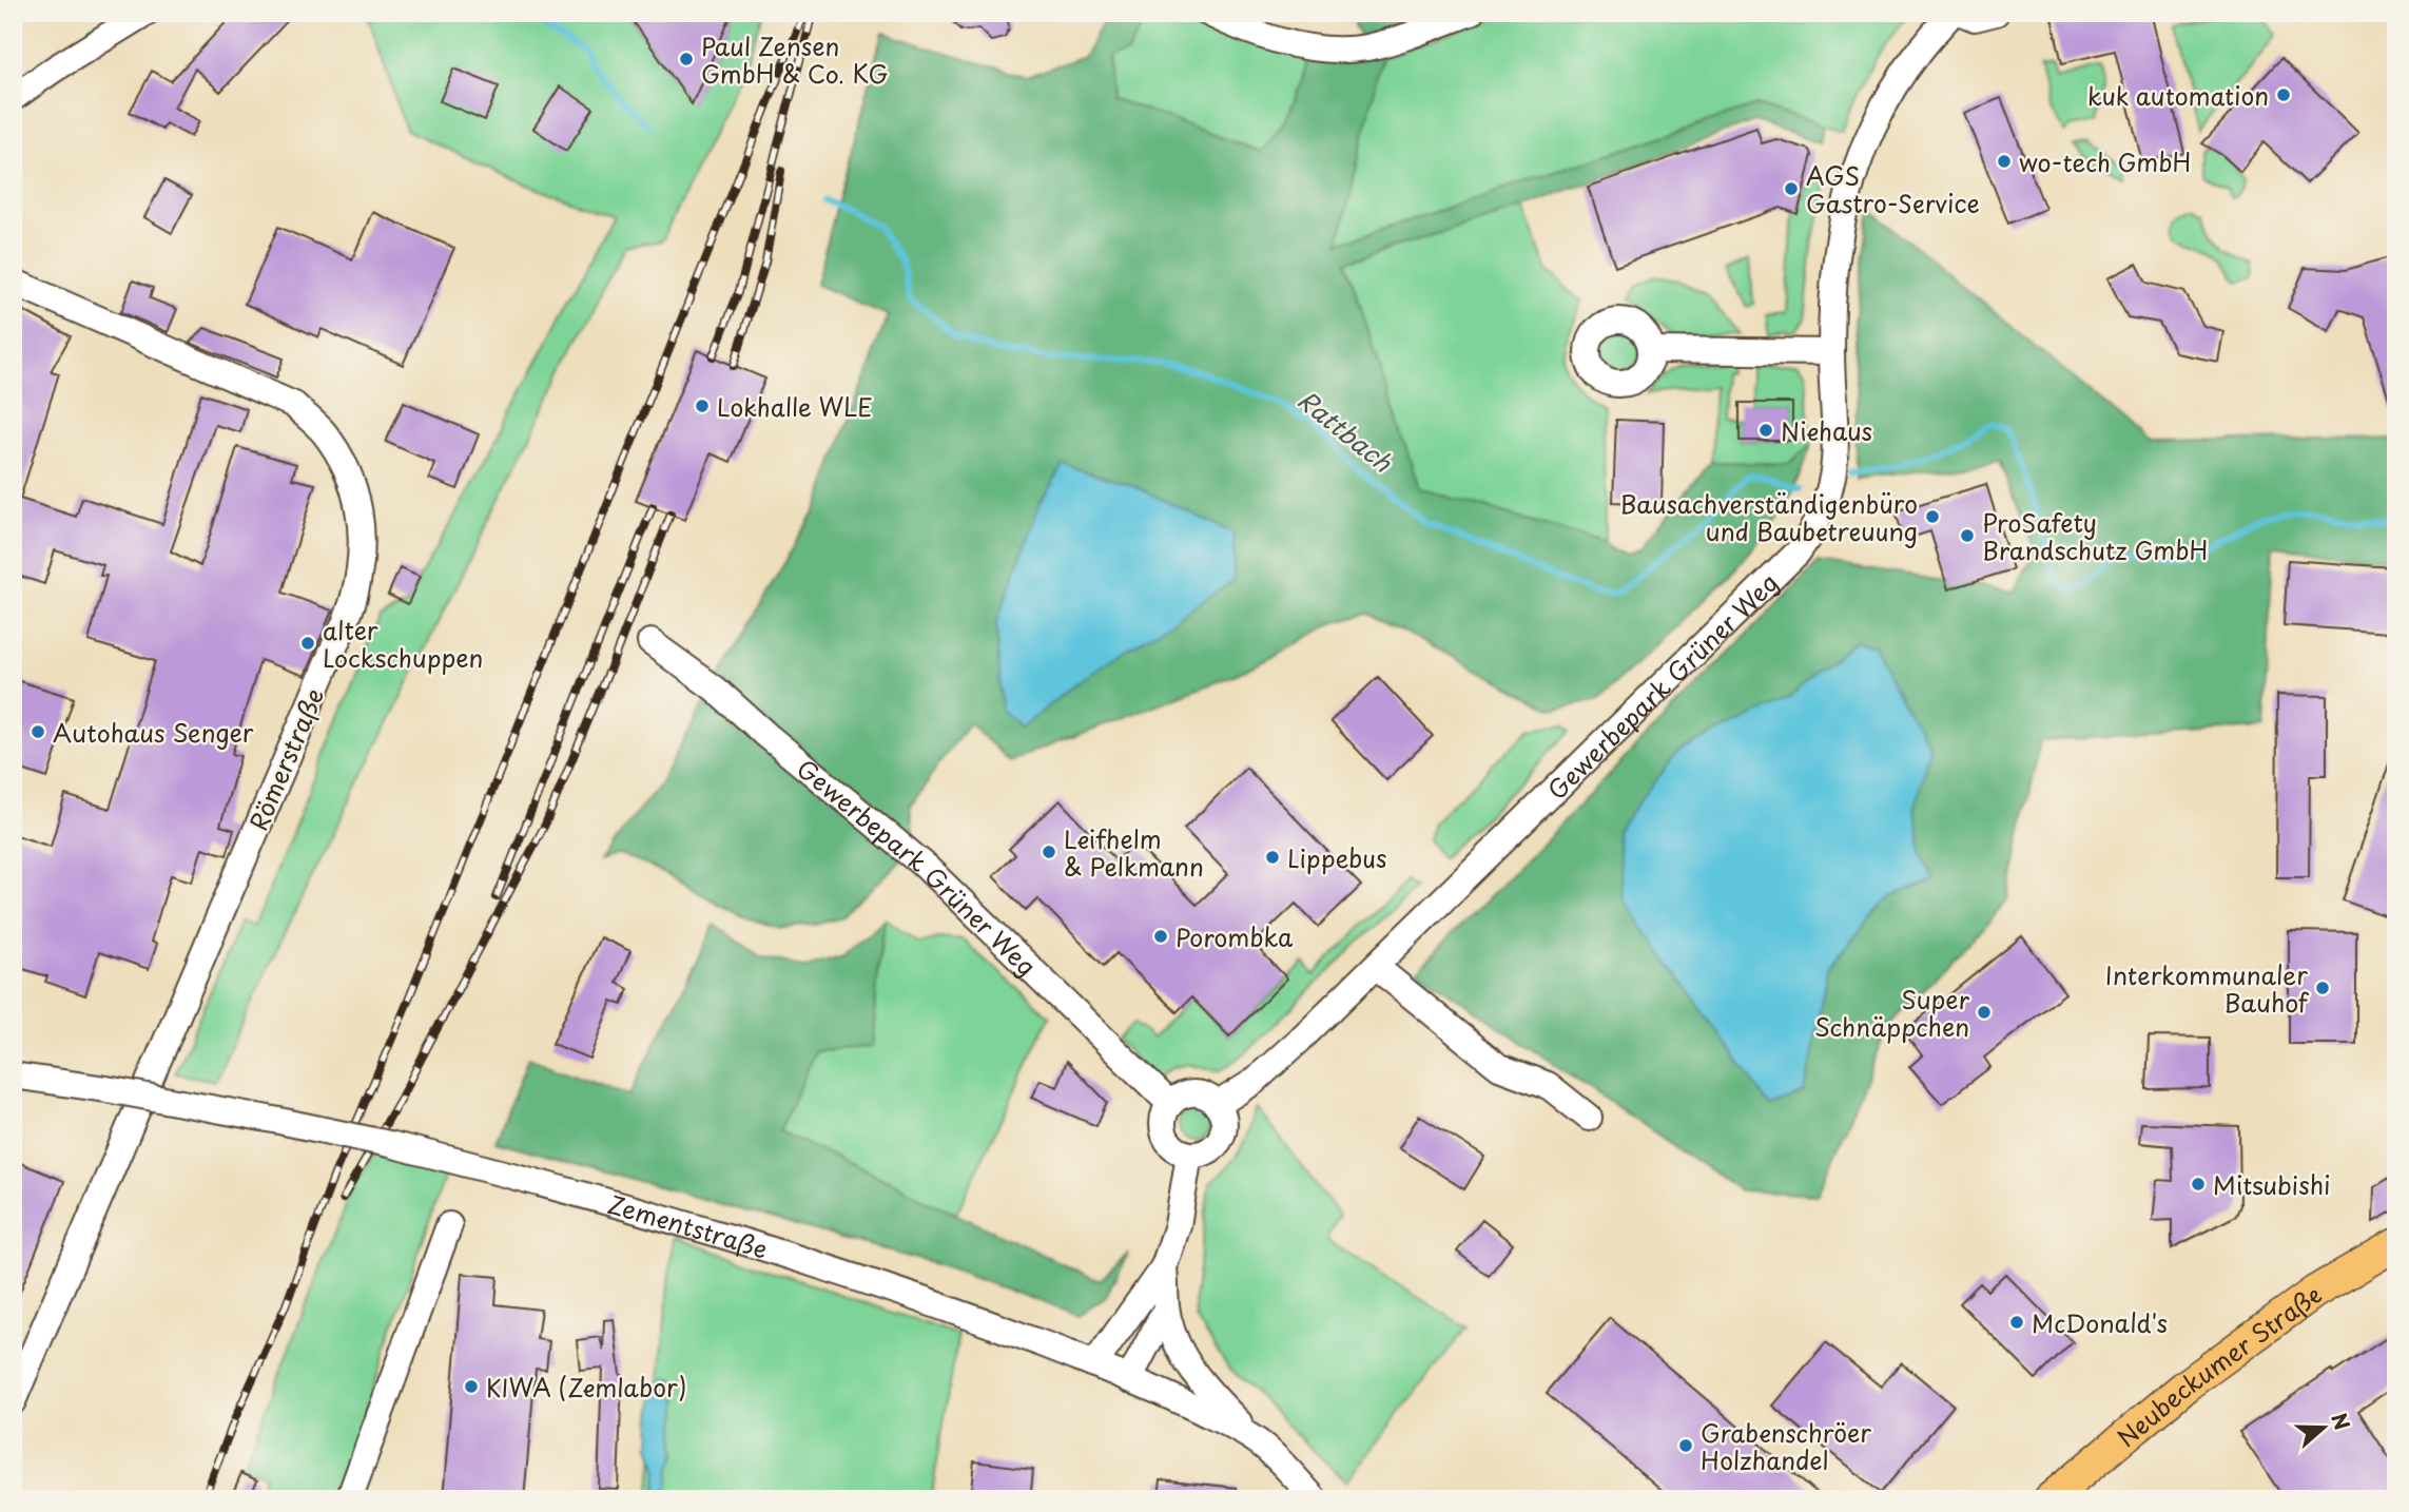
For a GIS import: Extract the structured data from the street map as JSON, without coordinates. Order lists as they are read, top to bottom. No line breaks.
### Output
{"streets":{"main road":["Neubeckumer Straße"],"street":["Gewerbepark Grüner Weg","Römerstraße","Zementstraße"]},"water":["Rattbach"],"places":["Paul Zensen GmbH & Co. KG","kuk automation","wo-tech GmbH","AGS Gastro-Service","Lokhalle WLE","Niehaus","Bausachverständigenbüro und Baubetreuung","ProSafety Brandschutz GmbH","alter Lockschuppen","Autohaus Senger","Leifhelm & Pelkmann","Lippebus","Porombka","Interkommunaler Bauhof","Super Schnäppchen","Mitsubishi","McDonald's","KIWA (Zemlabor)","Grabenschröer Holzhandel"],"north":"right"}
